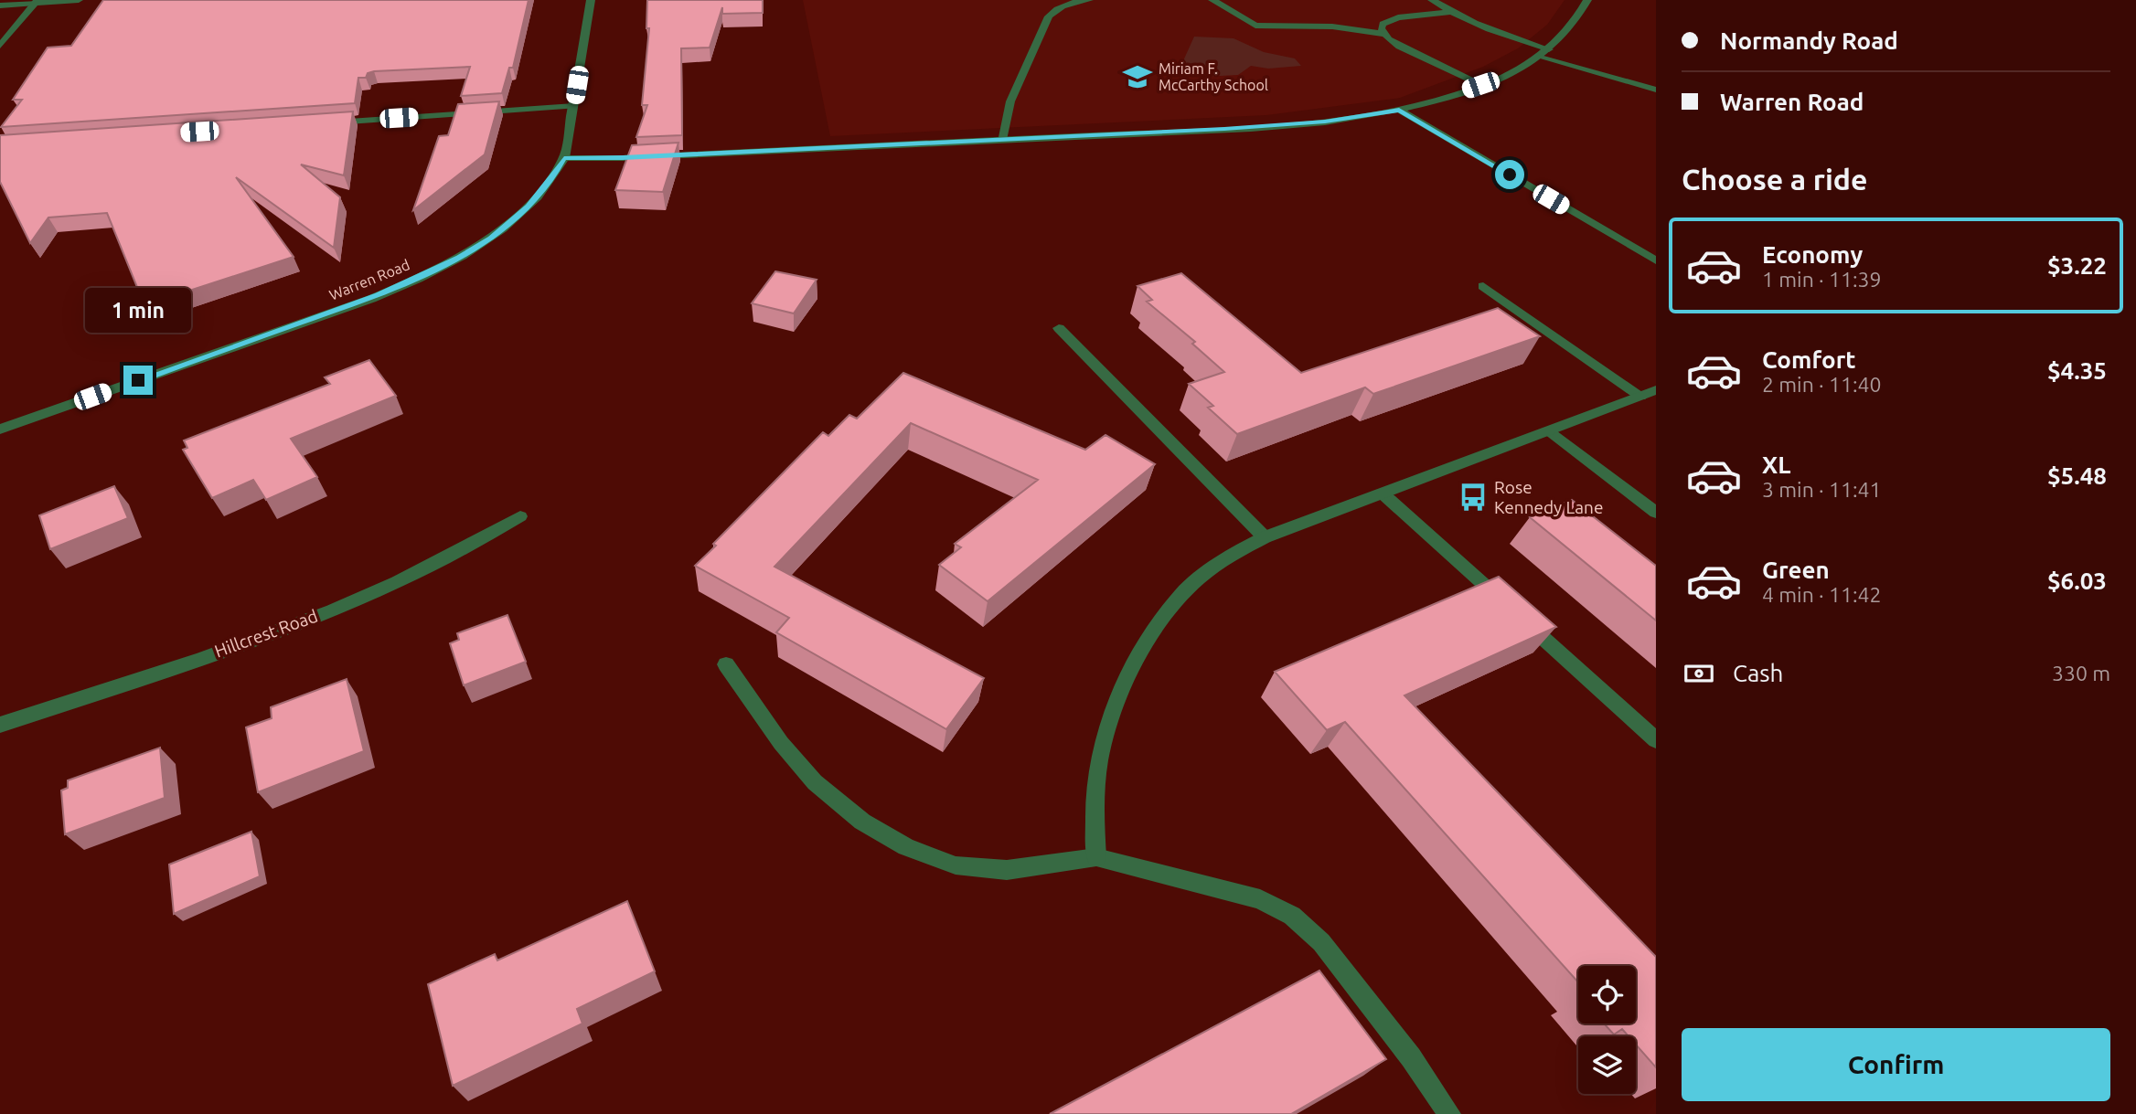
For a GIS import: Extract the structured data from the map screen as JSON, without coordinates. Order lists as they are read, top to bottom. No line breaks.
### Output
{"streets":{"street":["Warren Road","Hillcrest Road"]},"places":{"school or university":["Miriam F. McCarthy School"],"bus stop":["Rose Kennedy Lane"]},"page":{"banner":["Normandy Road","Warren Road"],"heading":"Choose a ride","list":[{"name":"Economy","note":"1 min · 11:39","value":"$3.22"},{"name":"Comfort","note":"2 min · 11:40","value":"$4.35"},{"name":"XL","note":"3 min · 11:41","value":"$5.48"},{"name":"Green","note":"4 min · 11:42","value":"$6.03"}],"bubble":"1 min","pay":["Cash","330 m"],"buttons":"Confirm"}}
